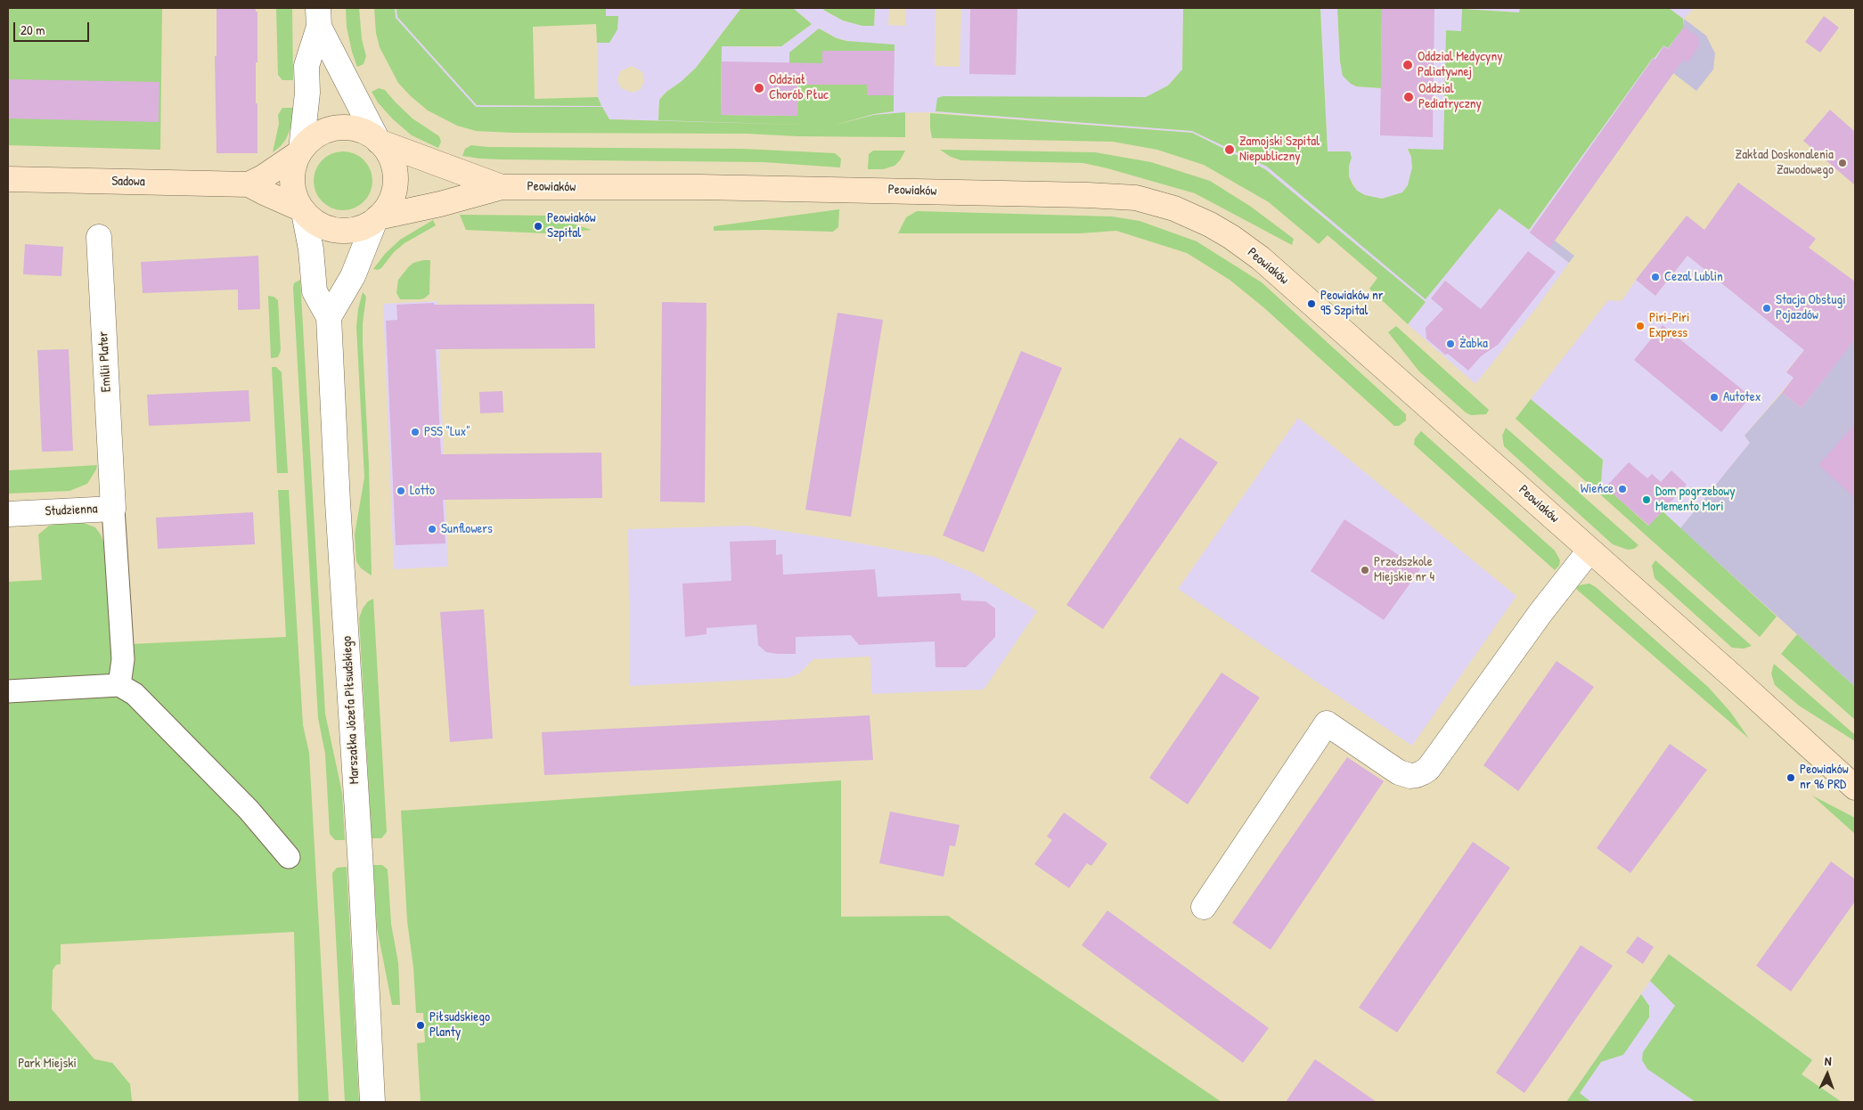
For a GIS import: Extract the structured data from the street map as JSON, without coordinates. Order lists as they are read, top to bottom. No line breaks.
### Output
{"streets":{"main road":["Sadowa","Peowiaków"],"street":["Emilii Plater","Studzienna","Marszałka Józefa Piłsudskiego"]},"crossings":[["Sadowa","Peowiaków"],["Sadowa","Marszałka Józefa Piłsudskiego"],["Peowiaków","Marszałka Józefa Piłsudskiego"],["Emilii Plater","Studzienna"]],"parks":["Park Miejski"],"places":["Oddzial Medycyny Paliatywnej","Oddział Chorób Płuc","Oddzial Pediatryczny","Zamojski Szpital Niepubliczny","Zakład Doskonalenia Zawodowego","Peowiaków Szpital","Cezal Lublin","Peowiaków nr 95 Szpital","Stacja Obsługi Pojazdów","Piri-Piri Express","Żabka","Autotex","PSS \"Lux\"","Wieńce","Lotto","Dom pogrzebowy Memento Mori","Sunflowers","Przedszkole Miejskie nr 4","Peowiaków nr 96 PRD","Piłsudskiego Planty"],"scale_bar":"20 m","north":"top"}
